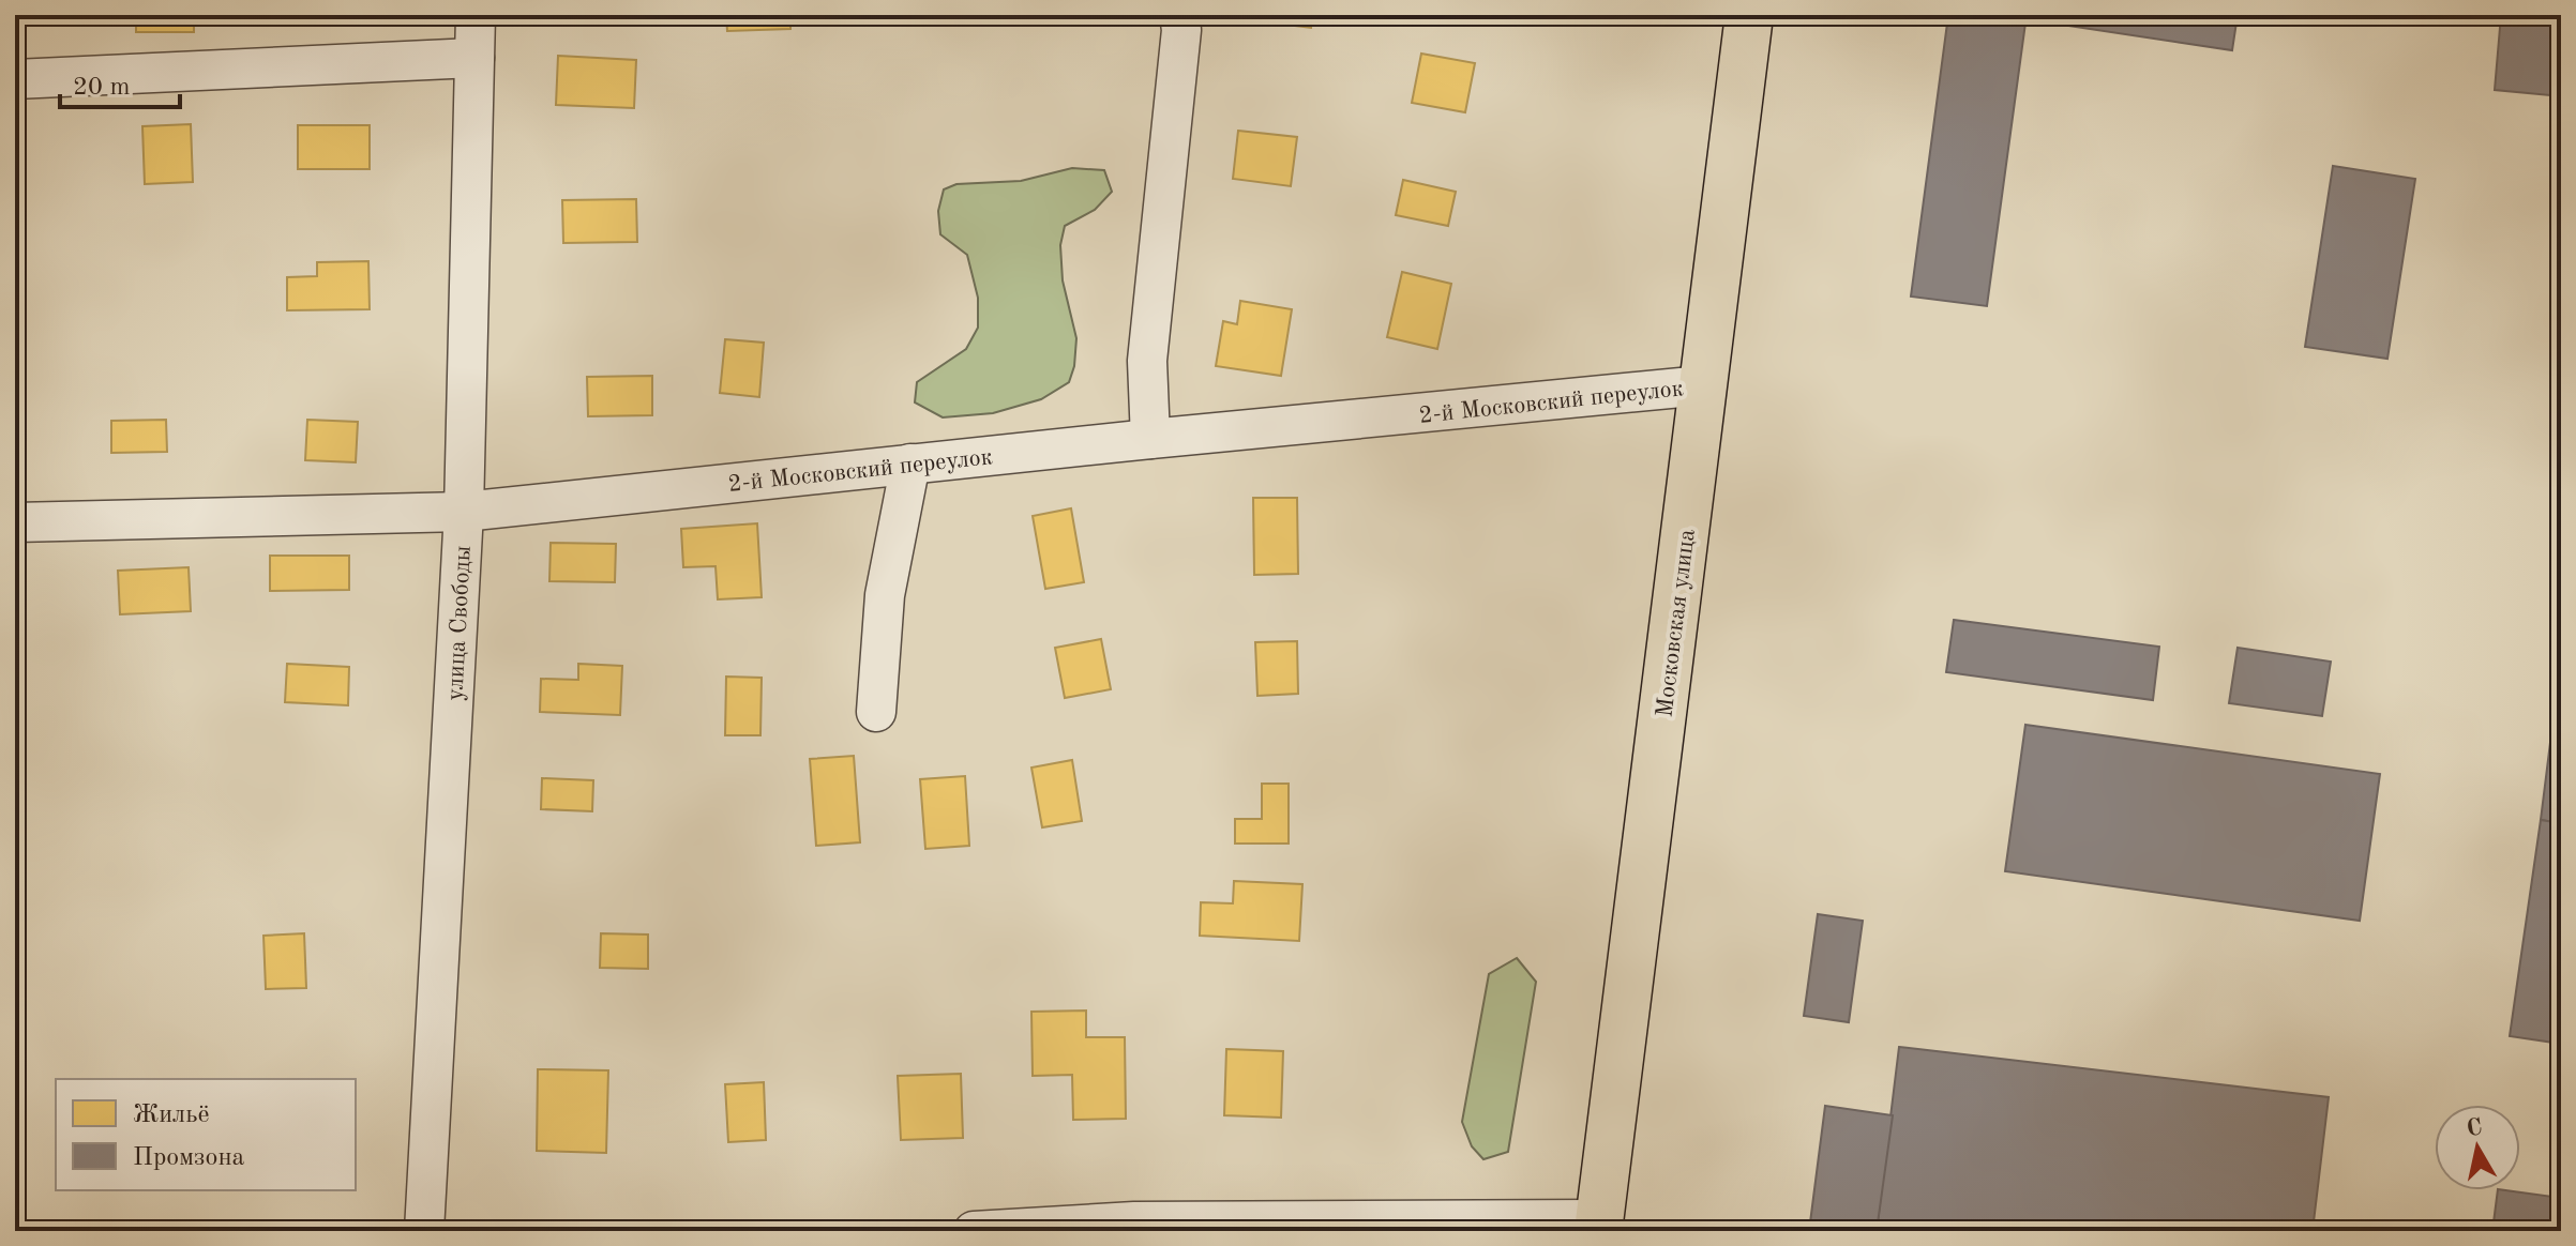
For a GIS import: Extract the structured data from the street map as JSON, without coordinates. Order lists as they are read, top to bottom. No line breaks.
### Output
{"streets":{"main road":["Московская улица"],"street":["2-й Московский переулок","улица Свободы"]},"crossings":[["2-й Московский переулок","улица Свободы"],["2-й Московский переулок","Московская улица"]],"legend":["Жильё","Промзона"],"scale_bar":"20 m","north":"top"}
